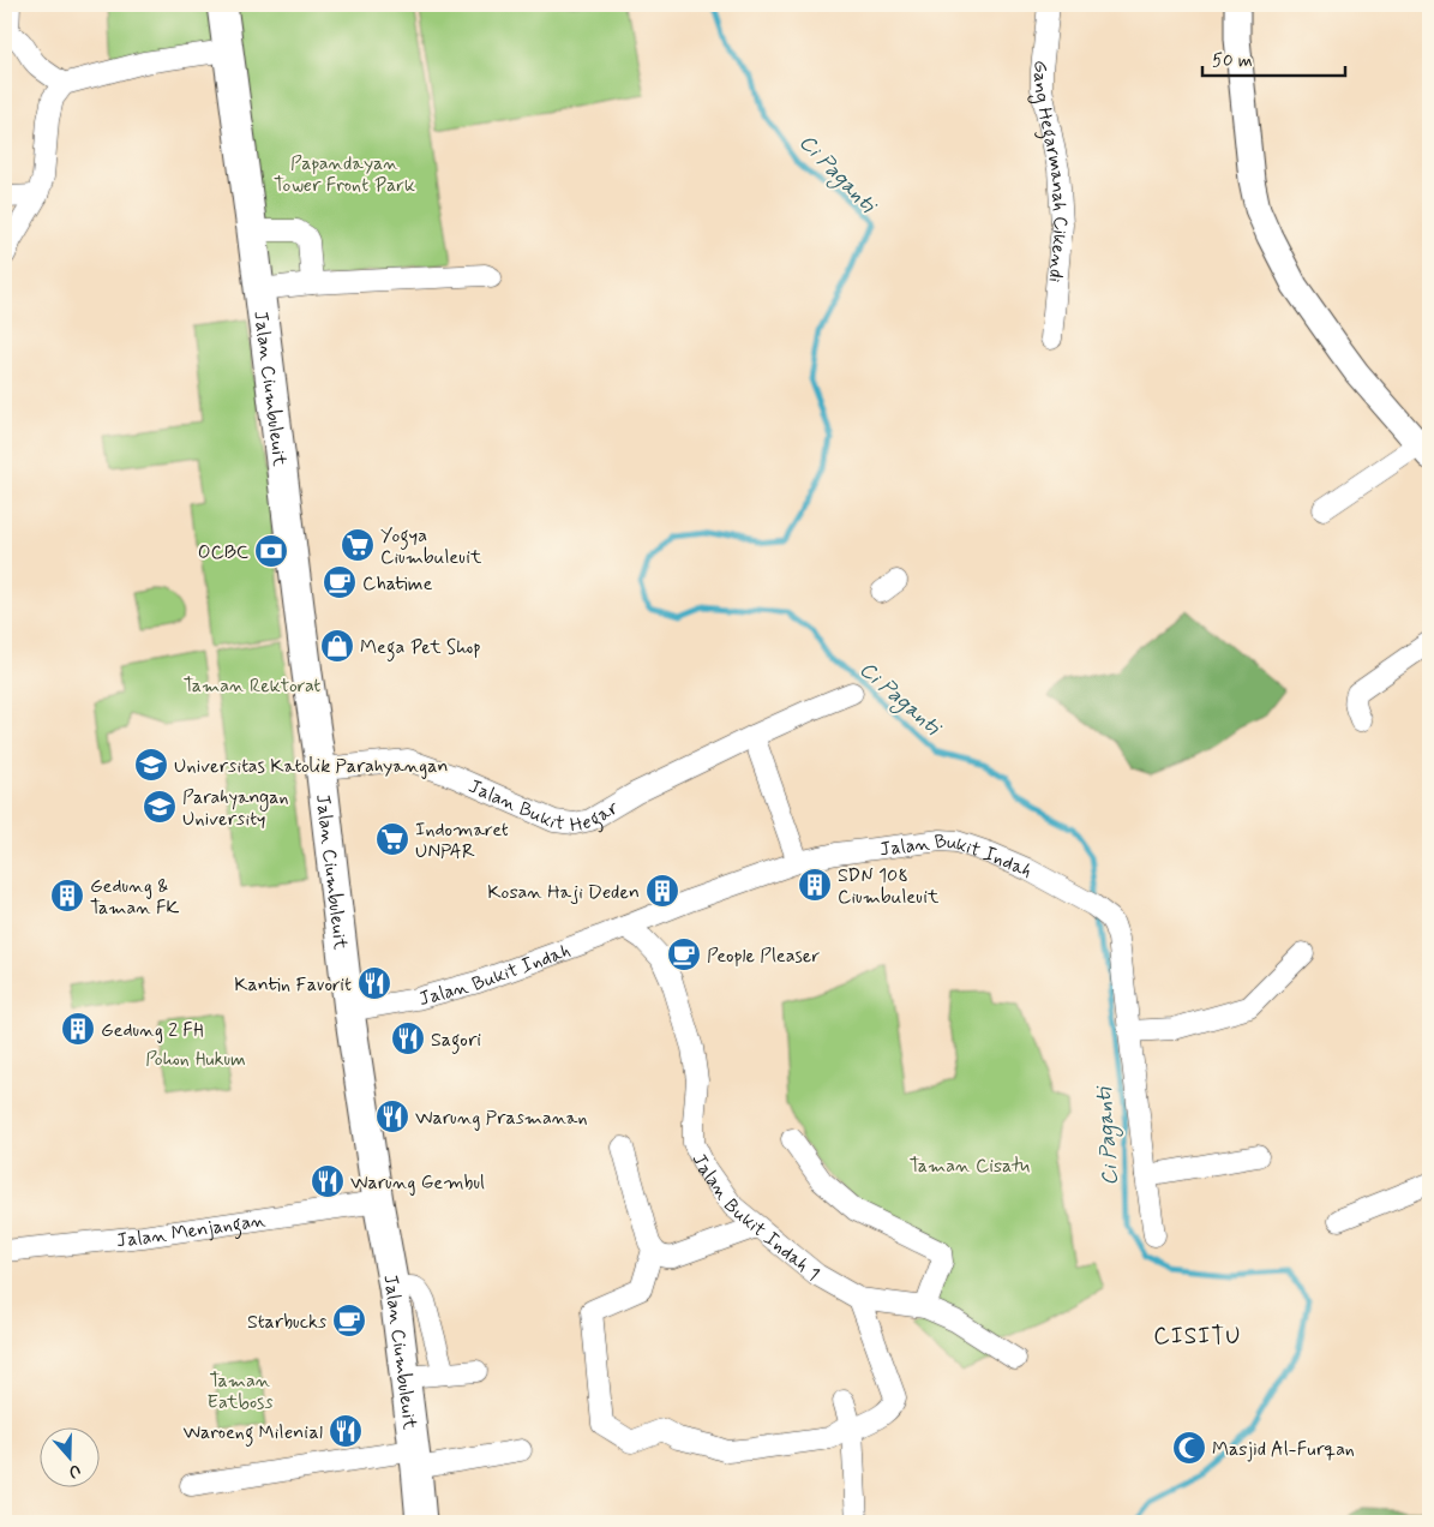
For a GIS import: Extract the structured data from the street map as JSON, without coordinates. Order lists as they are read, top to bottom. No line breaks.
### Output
{"streets":{"main road":["Jalan Ciumbuleuit"],"street":["Gang Hegarmanah Cikendi","Jalan Bukit Hegar","Jalan Bukit Indah","Jalan Bukit Indah 1","Jalan Menjangan"]},"crossings":[["Jalan Ciumbuleuit","Jalan Bukit Hegar"],["Jalan Ciumbuleuit","Jalan Bukit Indah"],["Jalan Ciumbuleuit","Jalan Menjangan"],["Jalan Bukit Indah","Jalan Bukit Indah 1"]],"districts":["CISITU"],"water":["Ci Paganti"],"parks":["Papandayan Tower Front Park","Taman Rektorat","Pohon Hukum","Taman Cisatu","Taman Eatboss"],"places":{"supermarket":["Yogya Ciumbuleuit","Indomaret UNPAR"],"bank":["OCBC"],"cafe":["Chatime","People Pleaser","Starbucks"],"shop":["Mega Pet Shop"],"school or university":["Universitas Katolik Parahyangan","Parahyangan University"],"building":["SDN 108 Ciumbuleuit","Kosan Haji Deden","Gedung & Taman FK","Gedung 2 FH"],"restaurant":["Kantin Favorit","Sagori","Warung Prasmanan","Warung Gembul","Waroeng Milenial"],"mosque":["Masjid Al-Furqan"]},"scale_bar":"50 m","north":"bottom"}
